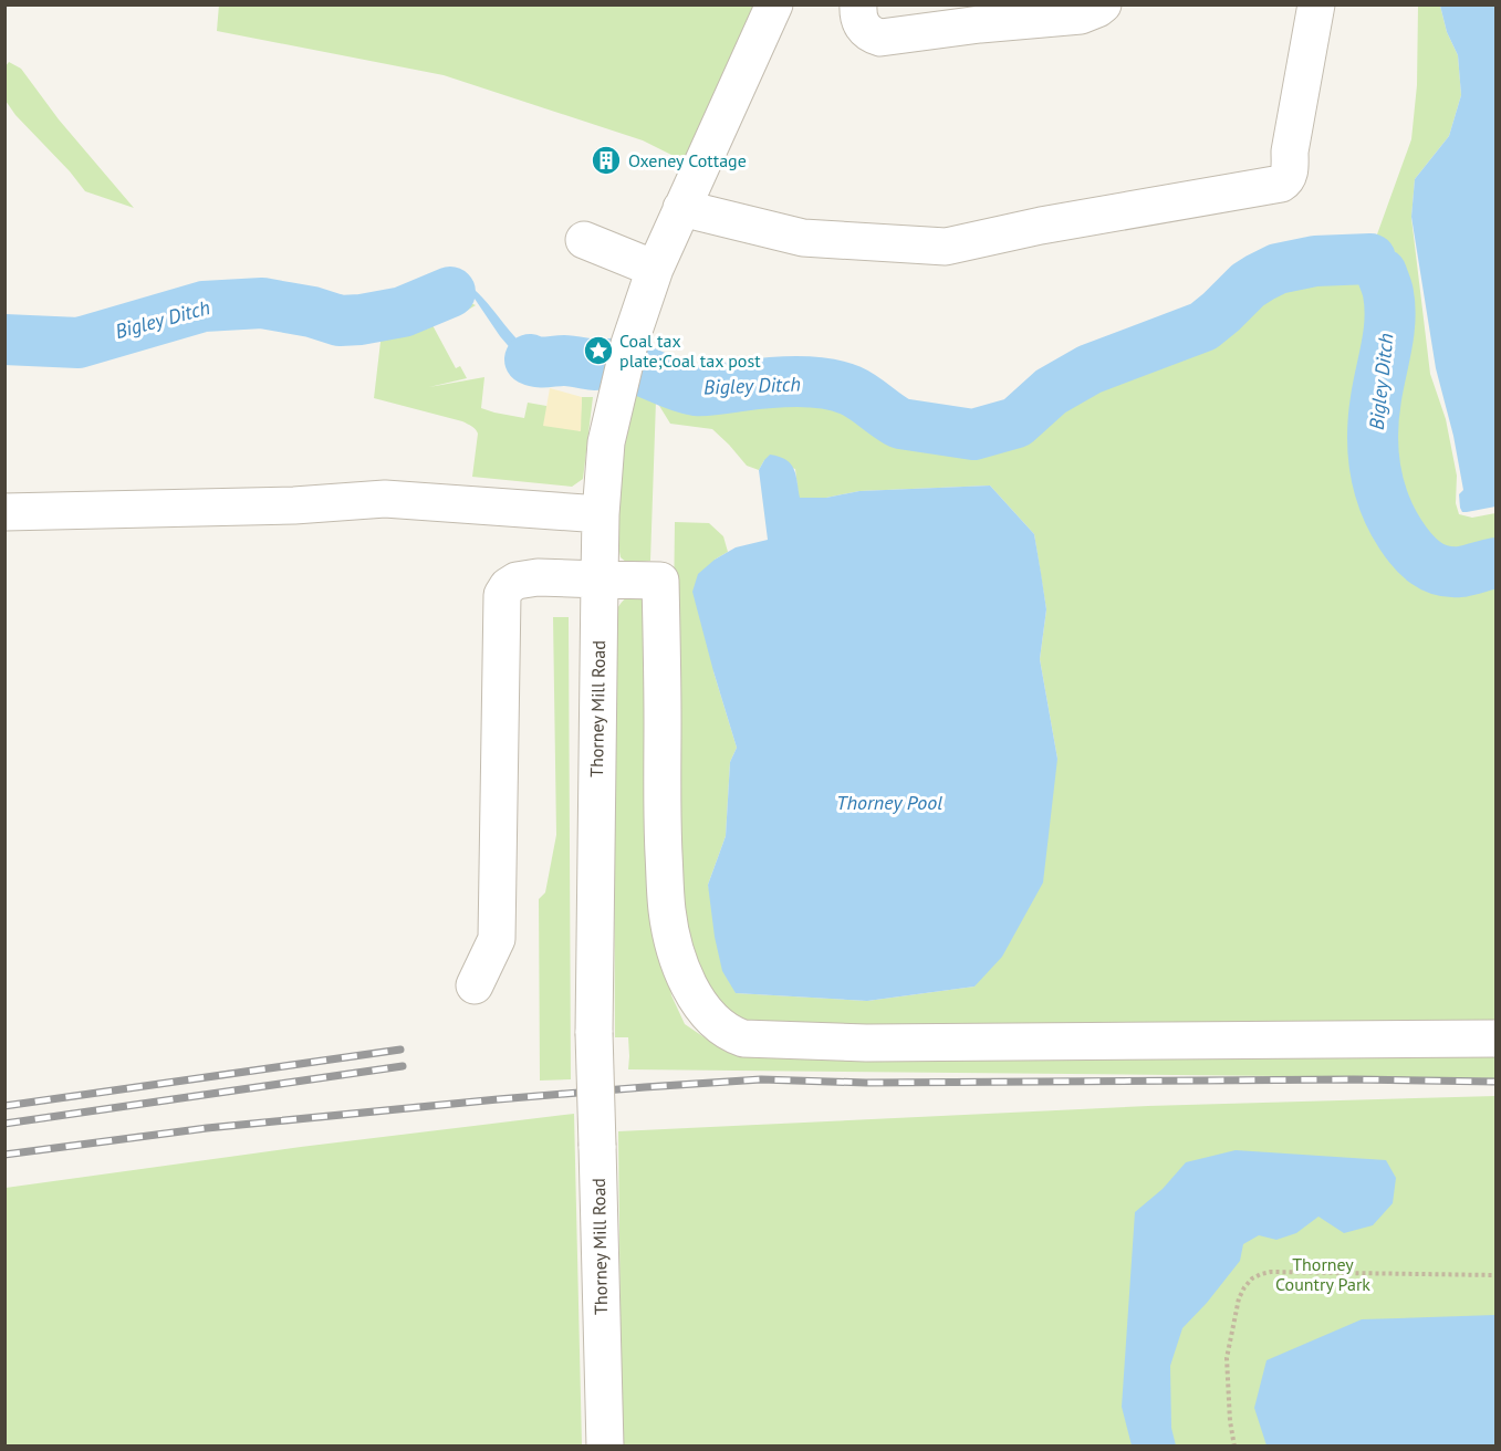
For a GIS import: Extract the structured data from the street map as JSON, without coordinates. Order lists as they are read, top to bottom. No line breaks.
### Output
{"streets":{"street":["Thorney Mill Road"]},"water":["Bigley Ditch","Thorney Pool"],"parks":["Thorney Country Park"],"places":{"building":["Oxeney Cottage"],"place":["Coal tax plate;Coal tax post"]}}
